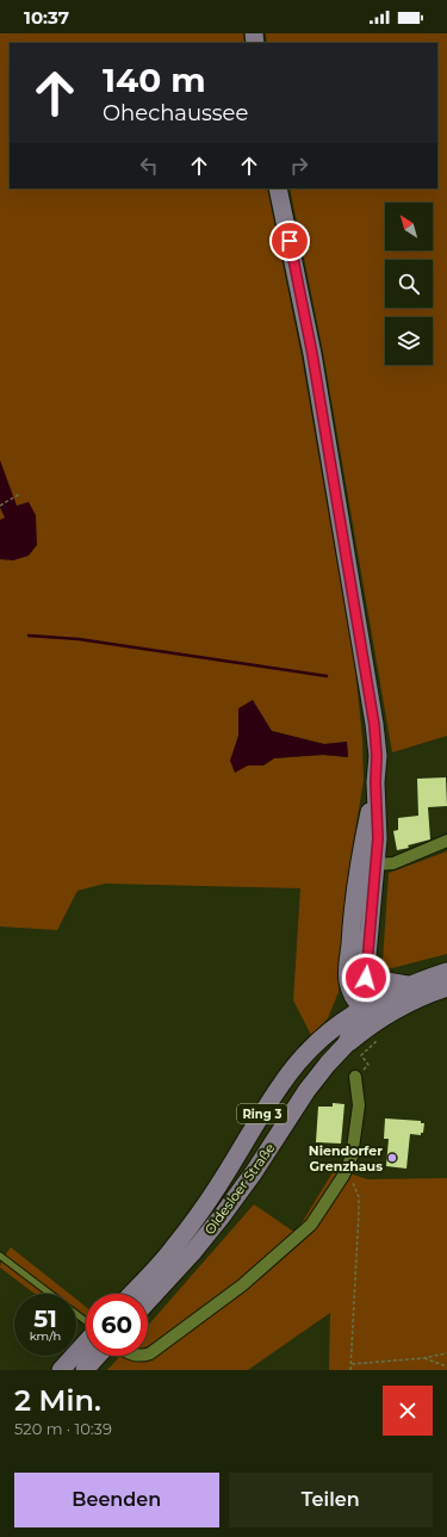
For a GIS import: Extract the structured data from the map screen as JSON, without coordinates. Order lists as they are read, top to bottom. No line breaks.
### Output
{"streets":{"main road":["Ring 3","Oldesloer Straße"]},"crossings":[["Ring 3","Oldesloer Straße"]],"places":["Niendorfer Grenzhaus"],"north":"top left","page":{"status":"10:37","turn":["140 m","Ohechaussee"],"speed":"51 km/h","limit":"60","heading":["2 Min.","520 m · 10:39"],"buttons":["Beenden","Teilen"]}}
